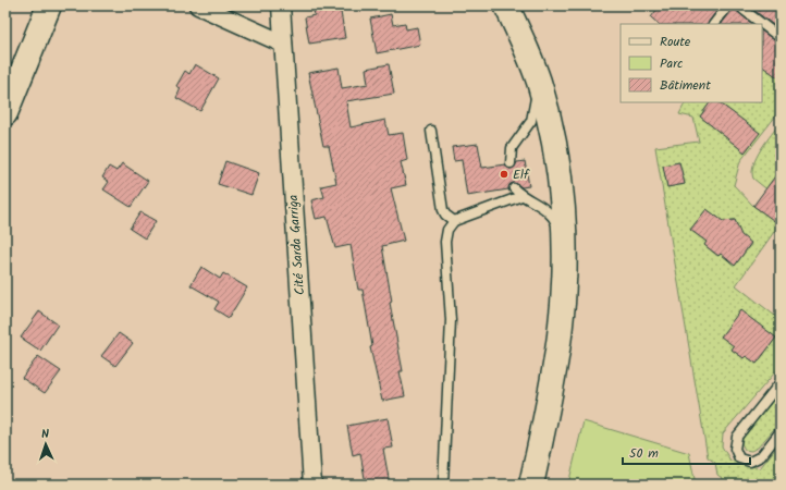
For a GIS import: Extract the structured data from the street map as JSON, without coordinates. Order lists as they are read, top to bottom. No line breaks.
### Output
{"streets":{"street":["Cité Sarda Garriga"]},"places":["Elf"],"legend":["Route","Parc","Bâtiment"],"scale_bar":"50 m","north":"top"}
